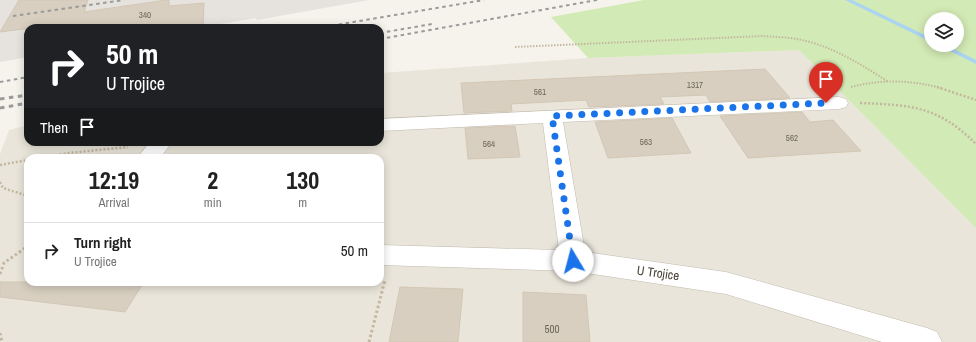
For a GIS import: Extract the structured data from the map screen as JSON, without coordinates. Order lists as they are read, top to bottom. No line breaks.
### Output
{"streets":{"street":["U Trojice"]},"house_numbers":["340","1317","561","562","563","564","500"],"page":{"turn":["50 m","U Trojice"],"then":"Then","eta":["12:19","Arrival","2","min","130","m"],"list":[{"name":"Turn right","note":"U Trojice","value":"50 m"}]}}
